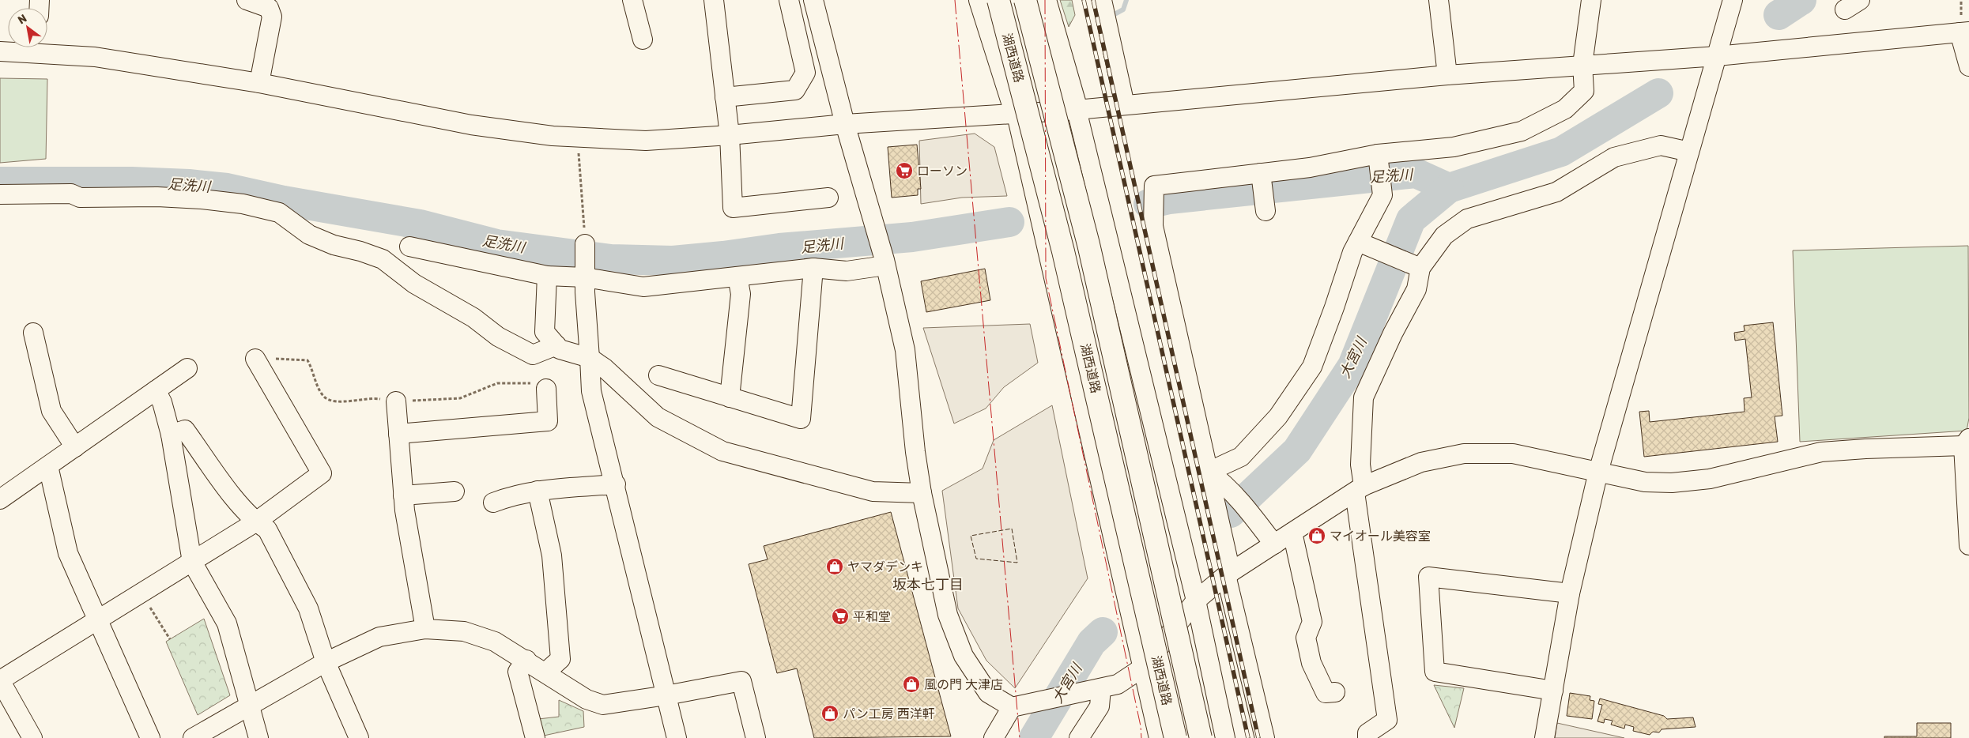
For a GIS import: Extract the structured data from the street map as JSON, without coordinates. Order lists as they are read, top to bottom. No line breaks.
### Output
{"streets":{"highway":["湖西道路"]},"districts":["坂本七丁目"],"water":["足洗川","大宮川"],"places":{"supermarket":["ローソン","平和堂"],"shop":["マイオール美容室","ヤマダデンキ","風の門 大津店","パン工房 西洋軒"]},"north":"top left"}
